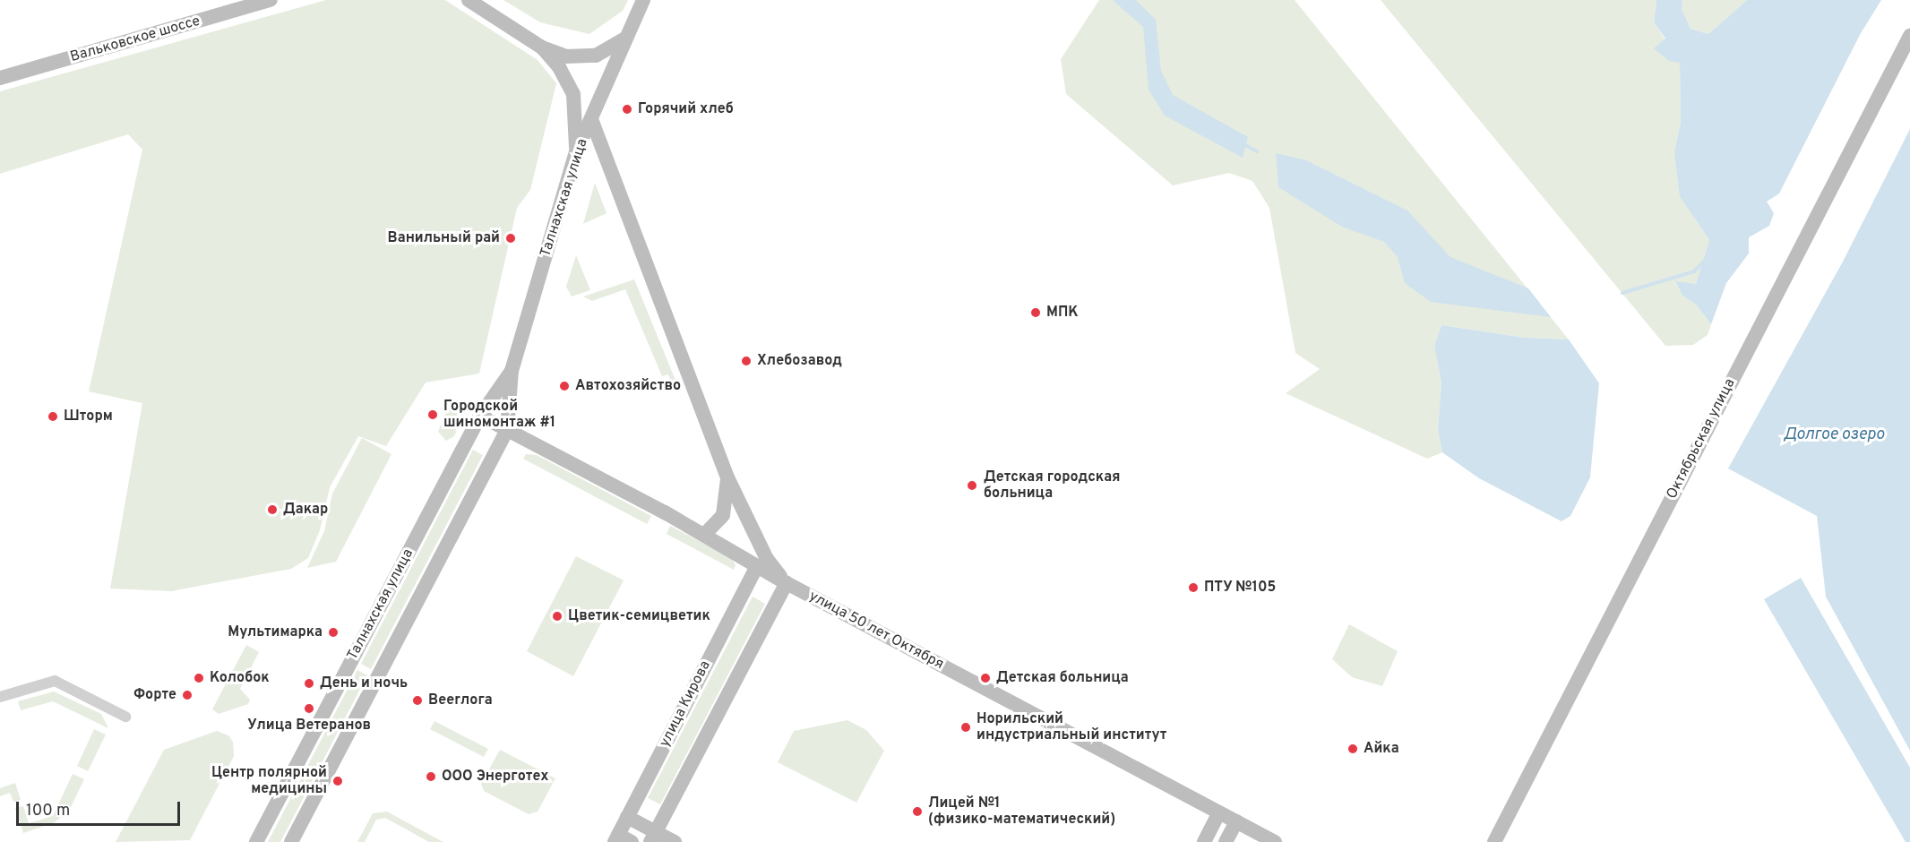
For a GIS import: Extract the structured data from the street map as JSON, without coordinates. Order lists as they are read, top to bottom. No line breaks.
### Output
{"streets":{"main road":["Вальковское шоссе","Талнахская улица","Октябрьская улица","улица 50 лет Октября","улица Кирова"]},"crossings":[["Талнахская улица","улица 50 лет Октября"],["улица 50 лет Октября","улица Кирова"]],"water":["Долгое озеро"],"places":["Горячий хлеб","Ванильный рай","МПК","Хлебозавод","Автохозяйство","Городской шиномонтаж #1","Шторм","Детская городская больница","Дакар","ПТУ №105","Цветик-семицветик","Мультимарка","Колобок","Детская больница","День и ночь","Форте","Beerлога","Улица Ветеранов","Норильский индустриальный институт","Айка","ООО Энерготех","Центр полярной медицины","Лицей №1 (физико-математический)"],"scale_bar":"100 m"}
